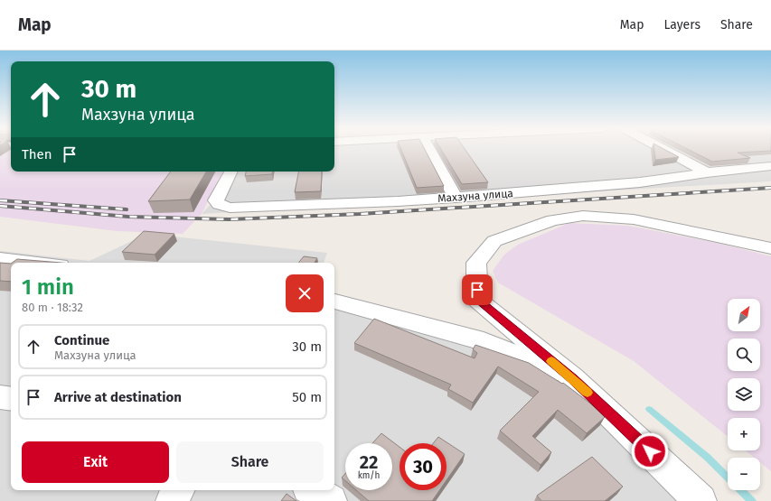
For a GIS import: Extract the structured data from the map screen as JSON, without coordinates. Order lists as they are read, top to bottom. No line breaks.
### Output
{"streets":{"street":["Махзуна улица"]},"north":"top right","page":{"header":"Map","nav":["Map","Layers","Share"],"turn":["30 m","Махзуна улица"],"then":"Then","heading":["1 min","80 m · 18:32"],"map_buttons":["+","−"],"list":[{"name":"Continue","note":"Махзуна улица","value":"30 m"},{"name":"Arrive at destination","value":"50 m"}],"buttons":["Exit","Share"],"speed":"22 km/h","limit":"30"}}
